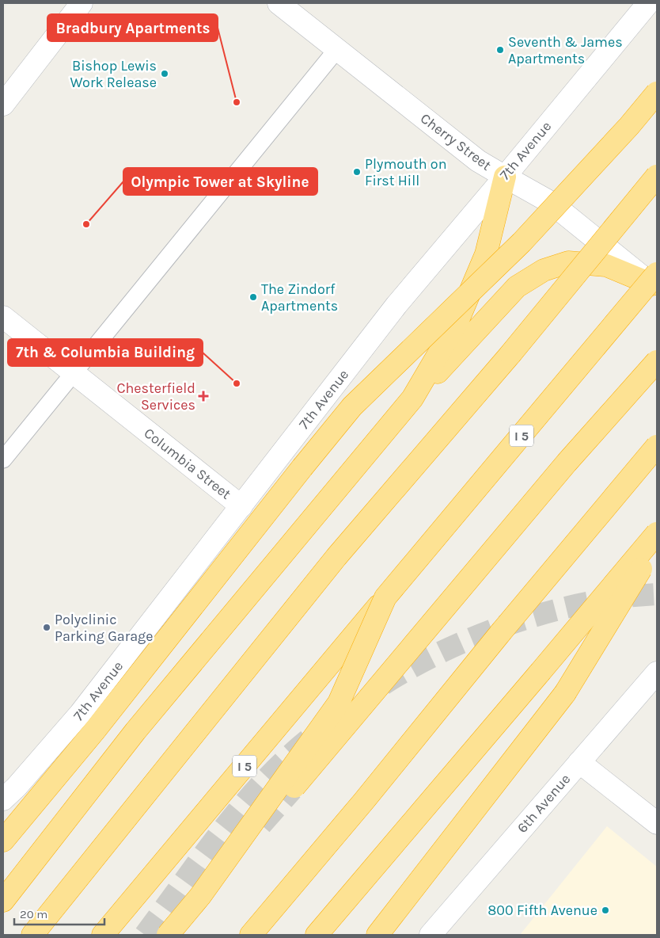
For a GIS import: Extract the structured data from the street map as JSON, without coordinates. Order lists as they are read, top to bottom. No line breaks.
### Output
{"streets":{"highway":["I 5"],"street":["Cherry Street","7th Avenue","Columbia Street","6th Avenue"]},"crossings":[["Cherry Street","7th Avenue"],["Cherry Street","I 5"],["7th Avenue","Columbia Street"]],"places":{"other":["Seventh & James Apartments","Bishop Lewis Work Release","Bradbury Apartments","Plymouth on First Hill","Olympic Tower at Skyline","The Zindorf Apartments","7th & Columbia Building","Polyclinic Parking Garage","800 Fifth Avenue"],"health":["Chesterfield Services"]},"scale_bar":"20 m"}
